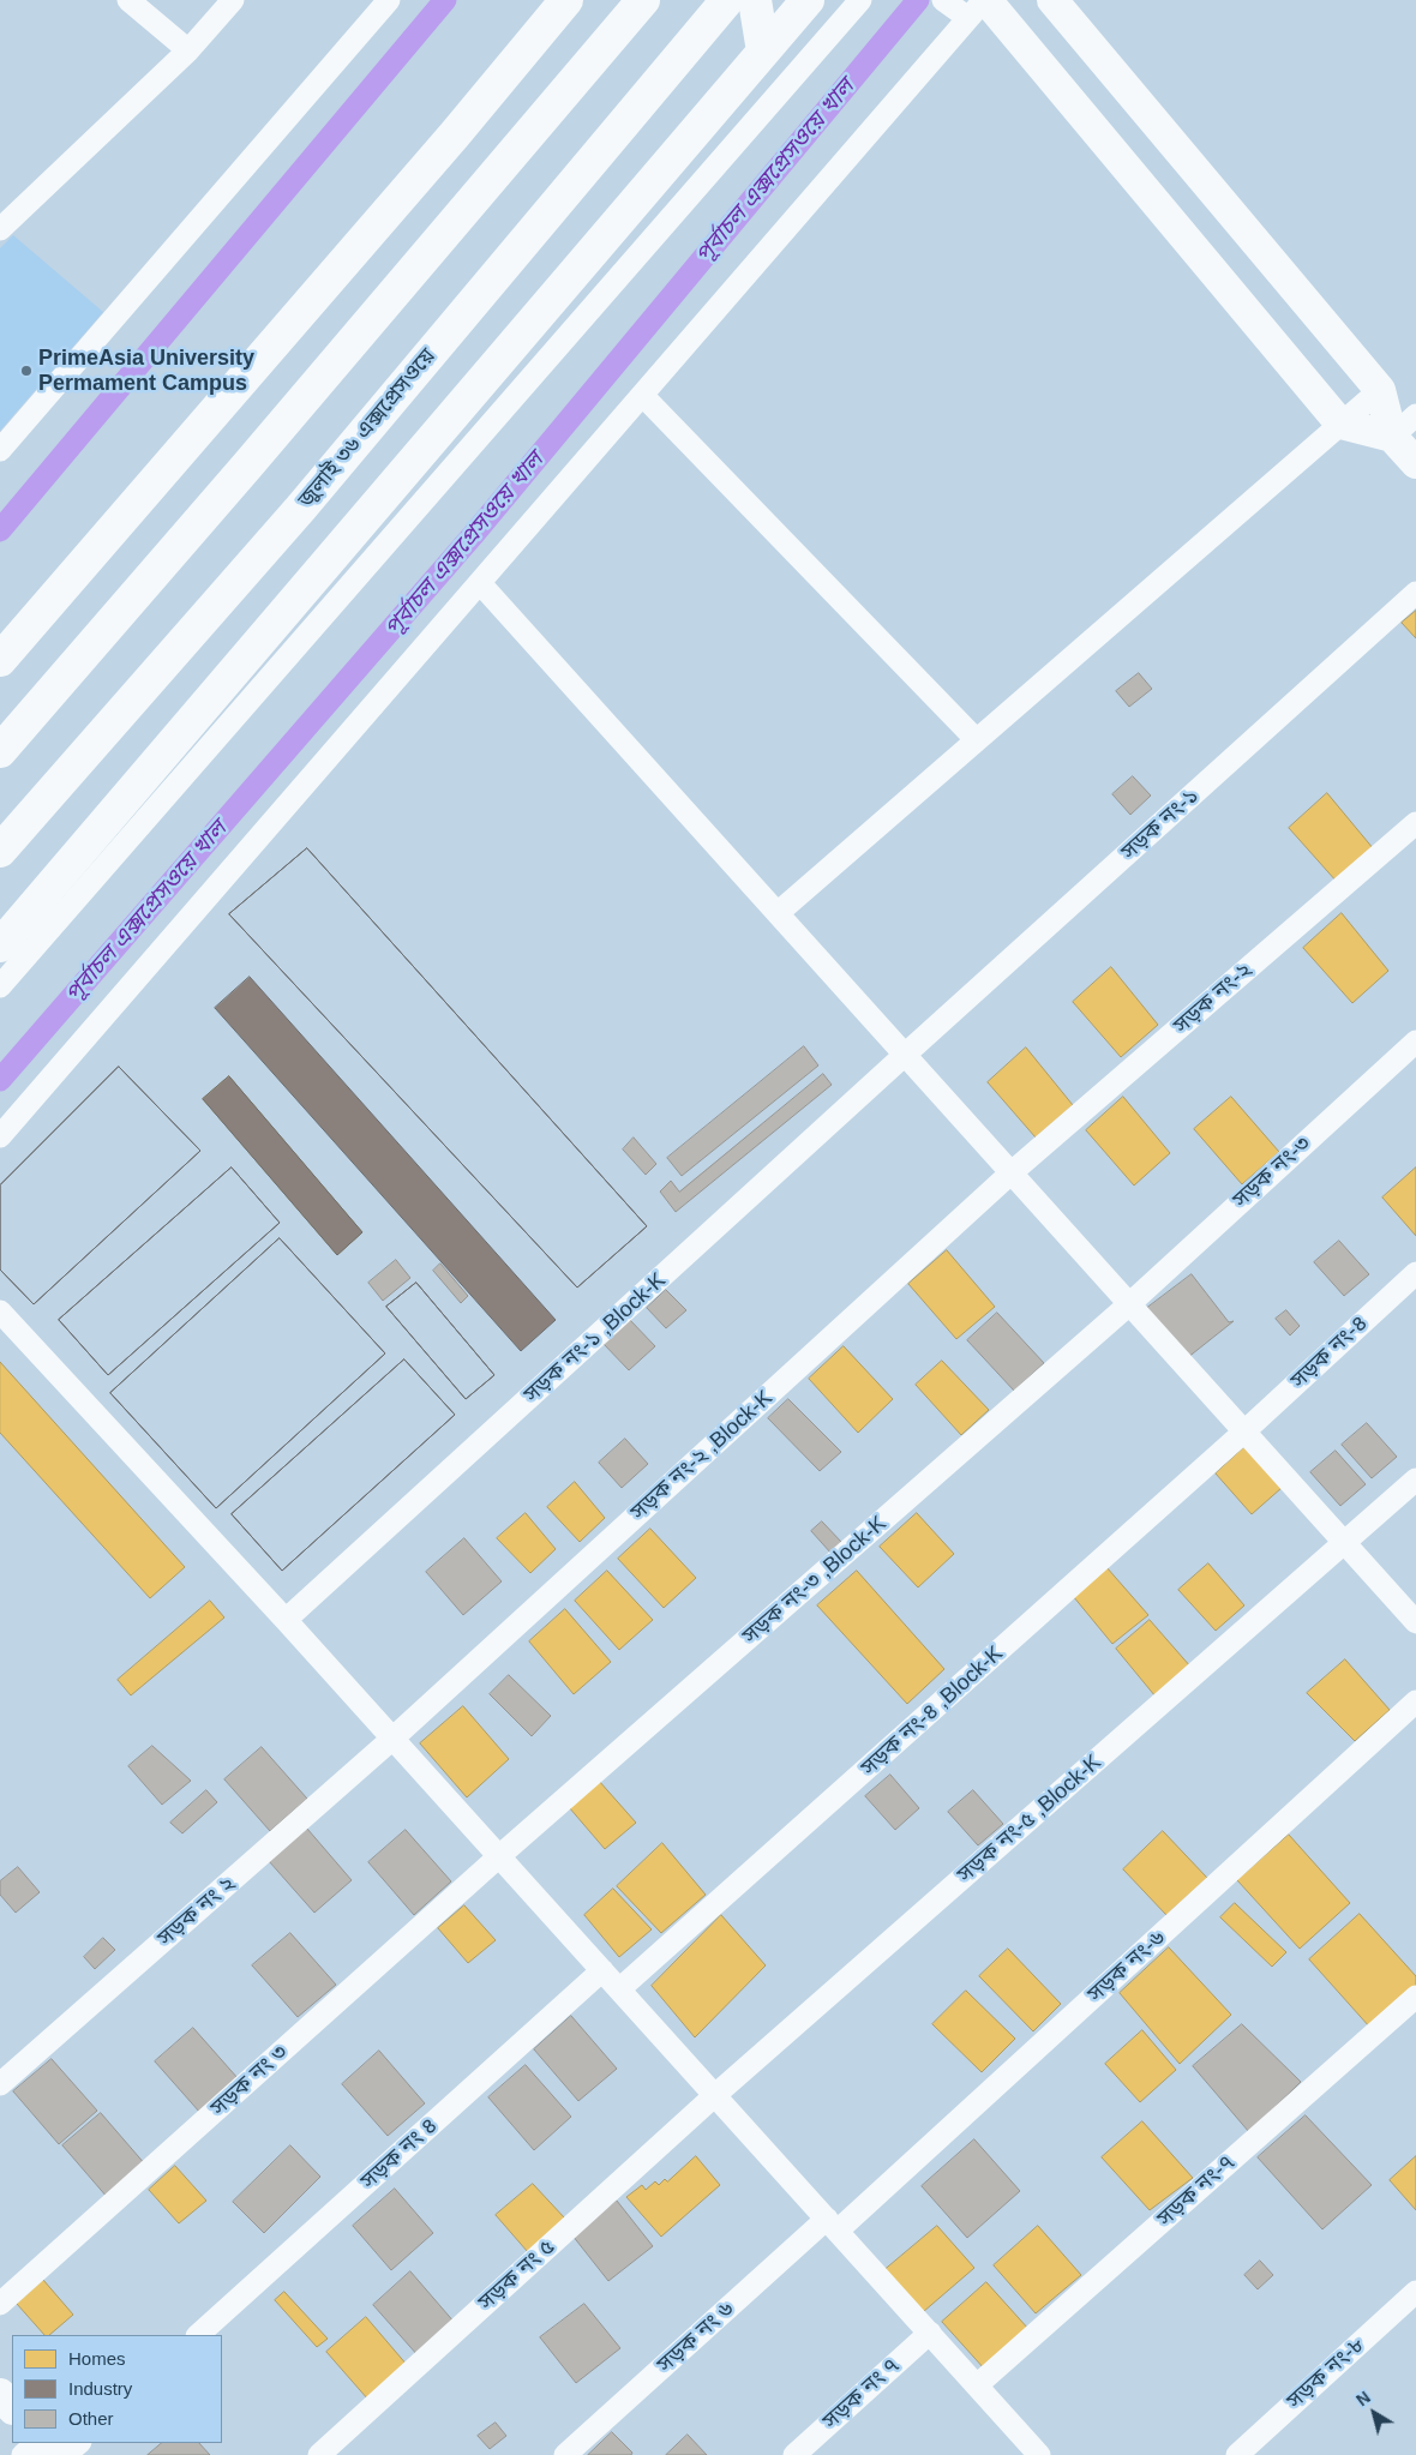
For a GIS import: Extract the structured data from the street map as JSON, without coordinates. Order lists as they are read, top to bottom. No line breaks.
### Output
{"streets":{"main road":["জুলাই ৩৬ এক্সপ্রেসওয়ে"],"street":["সড়ক নং-১","সড়ক নং-২","সড়ক নং-৩","সড়ক নং-১ ,Block-K","সড়ক নং-৪","সড়ক নং-২ ,Block-K","সড়ক নং-৩ ,Block-K","সড়ক নং-৪ ,Block-K","সড়ক নং-৫ ,Block-K","সড়ক নং ২","সড়ক নং-৬","সড়ক নং ৩","সড়ক নং ৪","সড়ক নং-৭","সড়ক নং ৫","সড়ক নং ৬","সড়ক নং-৮","সড়ক নং ৭"]},"crossings":[["সড়ক নং-১","সড়ক নং-১ ,Block-K"],["সড়ক নং-২","সড়ক নং-২ ,Block-K"],["সড়ক নং-৩","সড়ক নং-৩ ,Block-K"],["সড়ক নং-৪","সড়ক নং-৪ ,Block-K"],["সড়ক নং-২ ,Block-K","সড়ক নং ২"],["সড়ক নং-৩ ,Block-K","সড়ক নং ৩"],["সড়ক নং-৫ ,Block-K","সড়ক নং ৫"],["সড়ক নং-৬","সড়ক নং ৬"]],"water":["পূর্বাচল এক্সপ্রেসওয়ে খাল"],"places":["PrimeAsia University Permament Campus"],"legend":["Homes","Industry","Other"],"north":"top left"}
